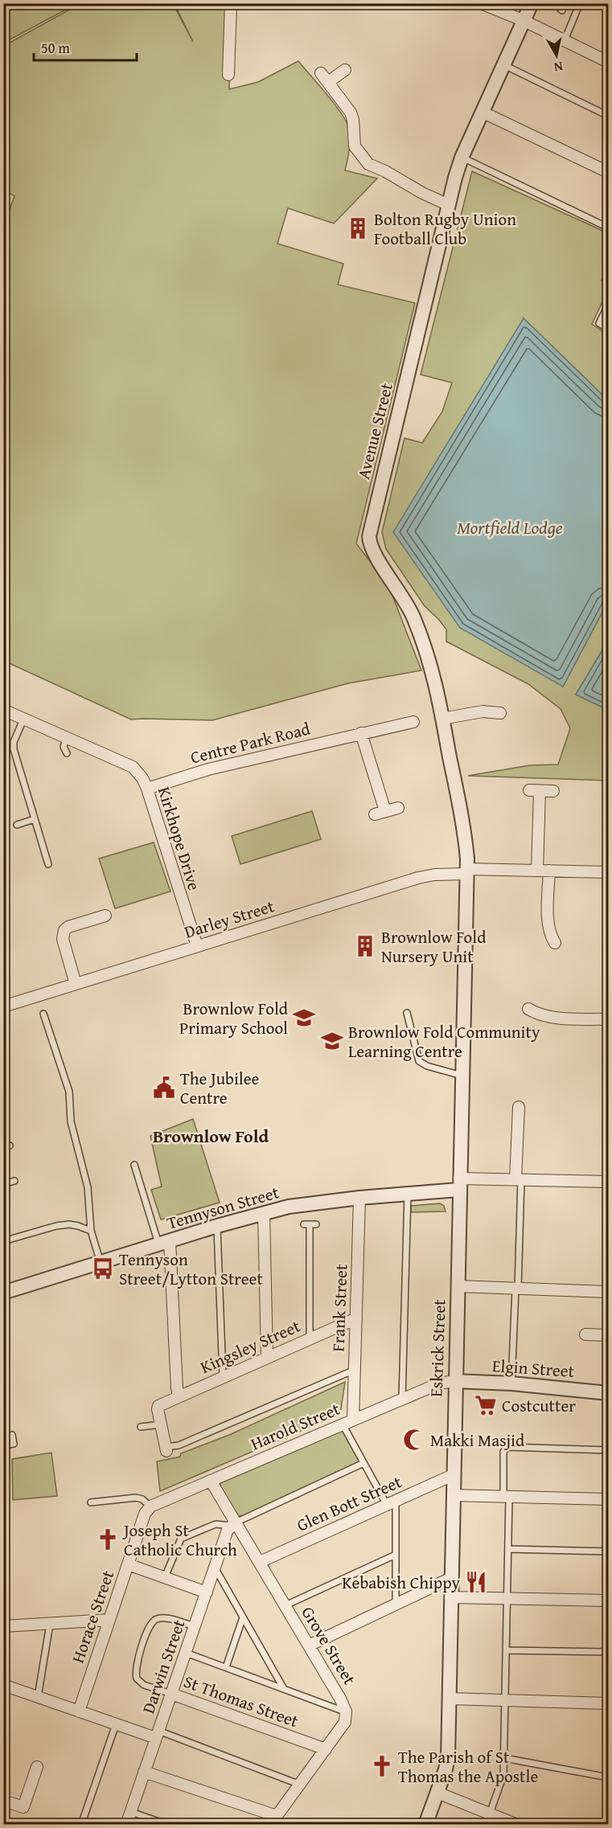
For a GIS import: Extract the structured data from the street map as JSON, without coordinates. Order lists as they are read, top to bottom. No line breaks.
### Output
{"streets":{"street":["Avenue Street","Centre Park Road","Kirkhope Drive","Darley Street","Tennyson Street","Frank Street","Kingsley Street","Eskrick Street","Elgin Street","Harold Street","Glen Bott Street","Horace Street","Grove Street","Darwin Street","St Thomas Street"]},"crossings":[["Avenue Street","Darley Street"],["Avenue Street","Eskrick Street"],["Centre Park Road","Kirkhope Drive"],["Kirkhope Drive","Darley Street"],["Darley Street","Eskrick Street"],["Tennyson Street","Frank Street"],["Tennyson Street","Eskrick Street"],["Frank Street","Kingsley Street"],["Frank Street","Harold Street"],["Eskrick Street","Elgin Street"],["Eskrick Street","Harold Street"],["Eskrick Street","Glen Bott Street"],["Elgin Street","Harold Street"],["Harold Street","Horace Street"],["Harold Street","Grove Street"],["Glen Bott Street","Grove Street"],["Grove Street","Darwin Street"],["Grove Street","St Thomas Street"],["Darwin Street","St Thomas Street"]],"districts":["Brownlow Fold"],"water":["Mortfield Lodge"],"places":{"building":["Bolton Rugby Union Football Club","Brownlow Fold Nursery Unit"],"school or university":["Brownlow Fold Primary School","Brownlow Fold Community Learning Centre"],"public building":["The Jubilee Centre"],"bus stop":["Tennyson Street/Lytton Street"],"supermarket":["Costcutter"],"mosque":["Makki Masjid"],"church":["Joseph St Catholic Church","The Parish of St Thomas the Apostle"],"restaurant":["Kebabish Chippy"]},"scale_bar":"50 m","north":"bottom"}
